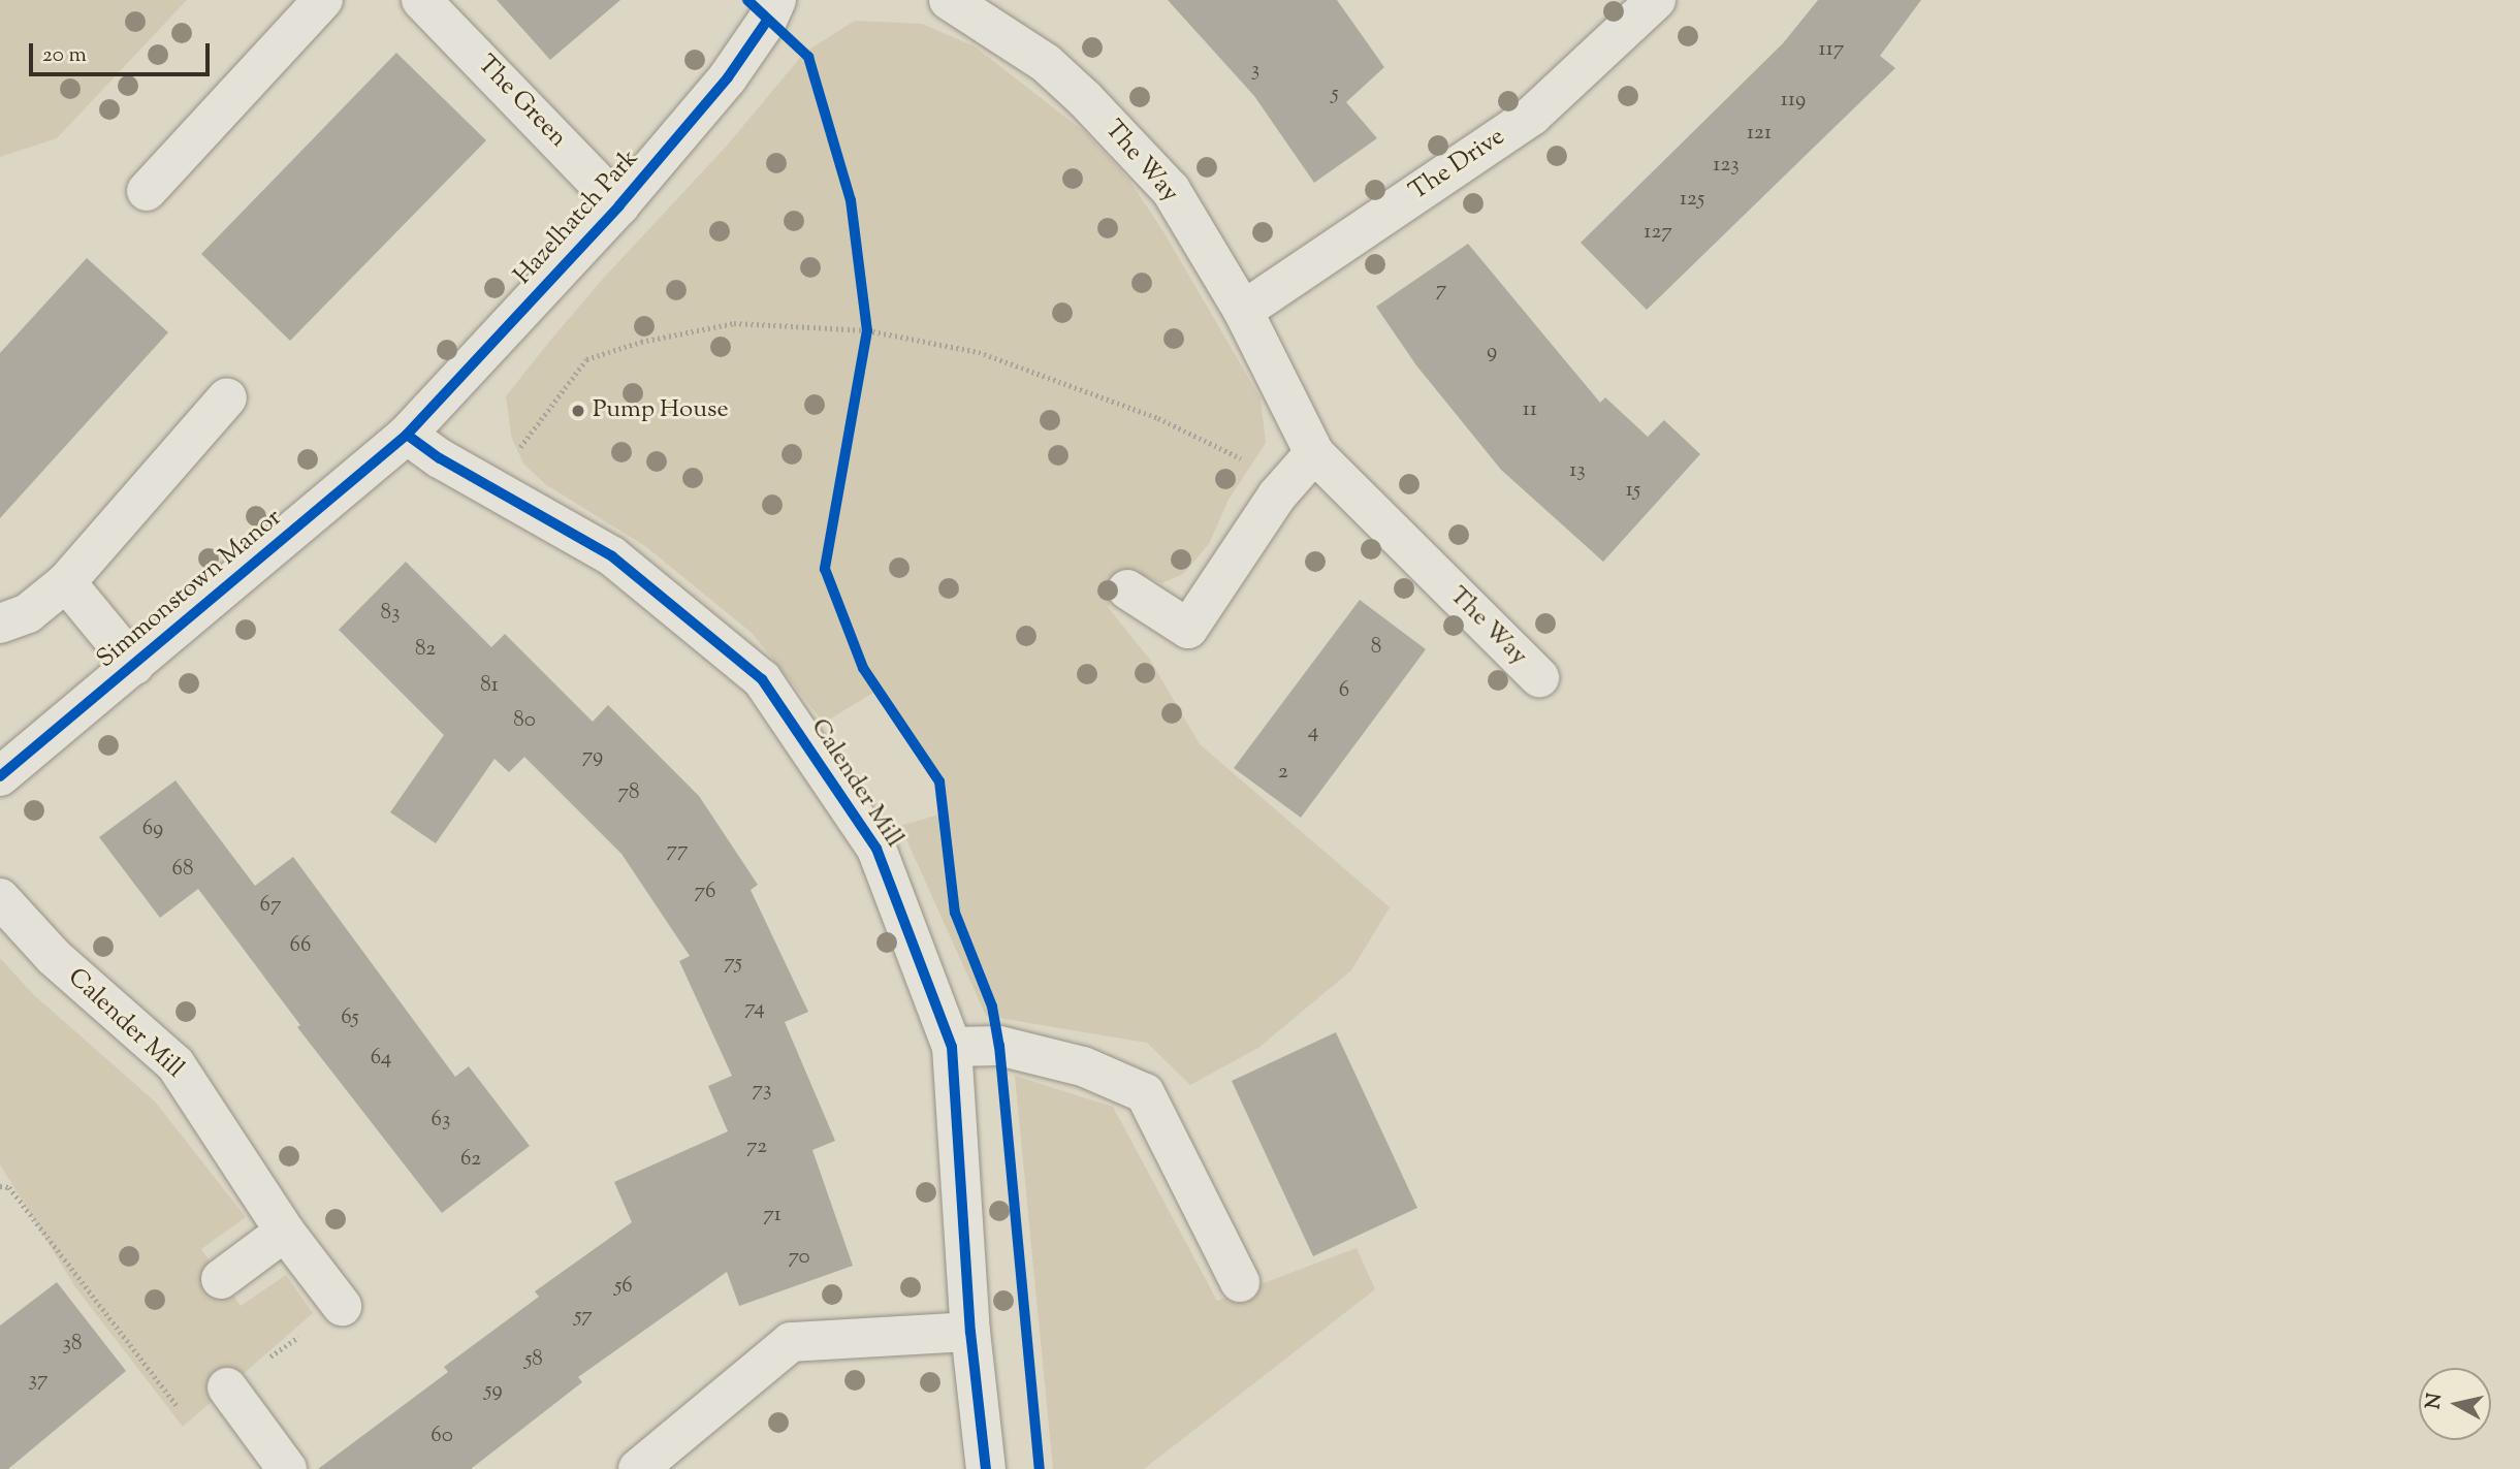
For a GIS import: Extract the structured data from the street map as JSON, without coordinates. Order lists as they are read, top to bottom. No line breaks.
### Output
{"streets":{"street":["The Green","The Way","The Drive","Hazelhatch Park","Simmonstown Manor","Calender Mill"]},"crossings":[["The Green","Hazelhatch Park"],["The Way","The Drive"],["Hazelhatch Park","Simmonstown Manor"],["Hazelhatch Park","Calender Mill"],["Simmonstown Manor","Calender Mill"]],"places":["Pump House"],"house_numbers":["117","3","5","119","121","123","125","127","7","9","11","13","15","83","8","82","81","6","80","4","79","2","78","69","77","68","76","67","66","75","74","65","64","73","63","72","62","71","70","56","57","38","58","37","59","60"],"scale_bar":"20 m","north":"left"}
